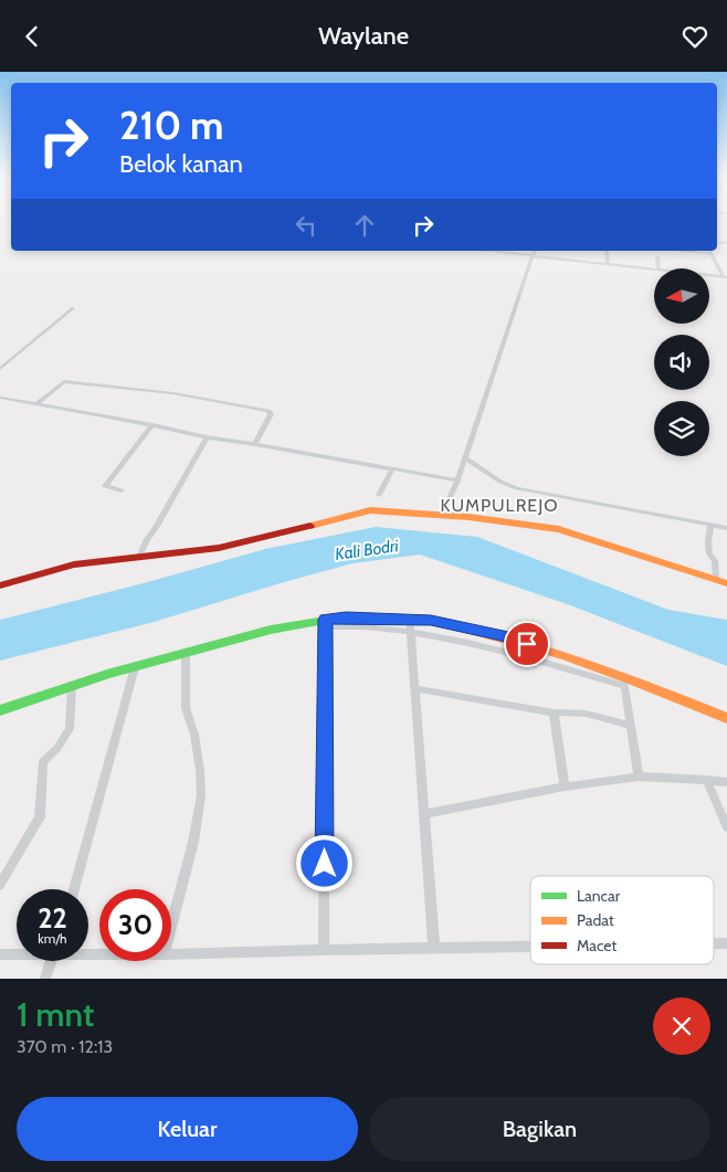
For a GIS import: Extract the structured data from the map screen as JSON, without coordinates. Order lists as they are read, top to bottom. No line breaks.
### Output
{"districts":["KUMPULREJO"],"water":["Kali Bodri"],"legend":["Lancar","Padat","Macet"],"north":"left","page":{"header":"Waylane","turn":["210 m","Belok kanan"],"speed":"22 km/h","limit":"30","heading":["1 mnt","370 m · 12:13"],"buttons":["Keluar","Bagikan"]}}
